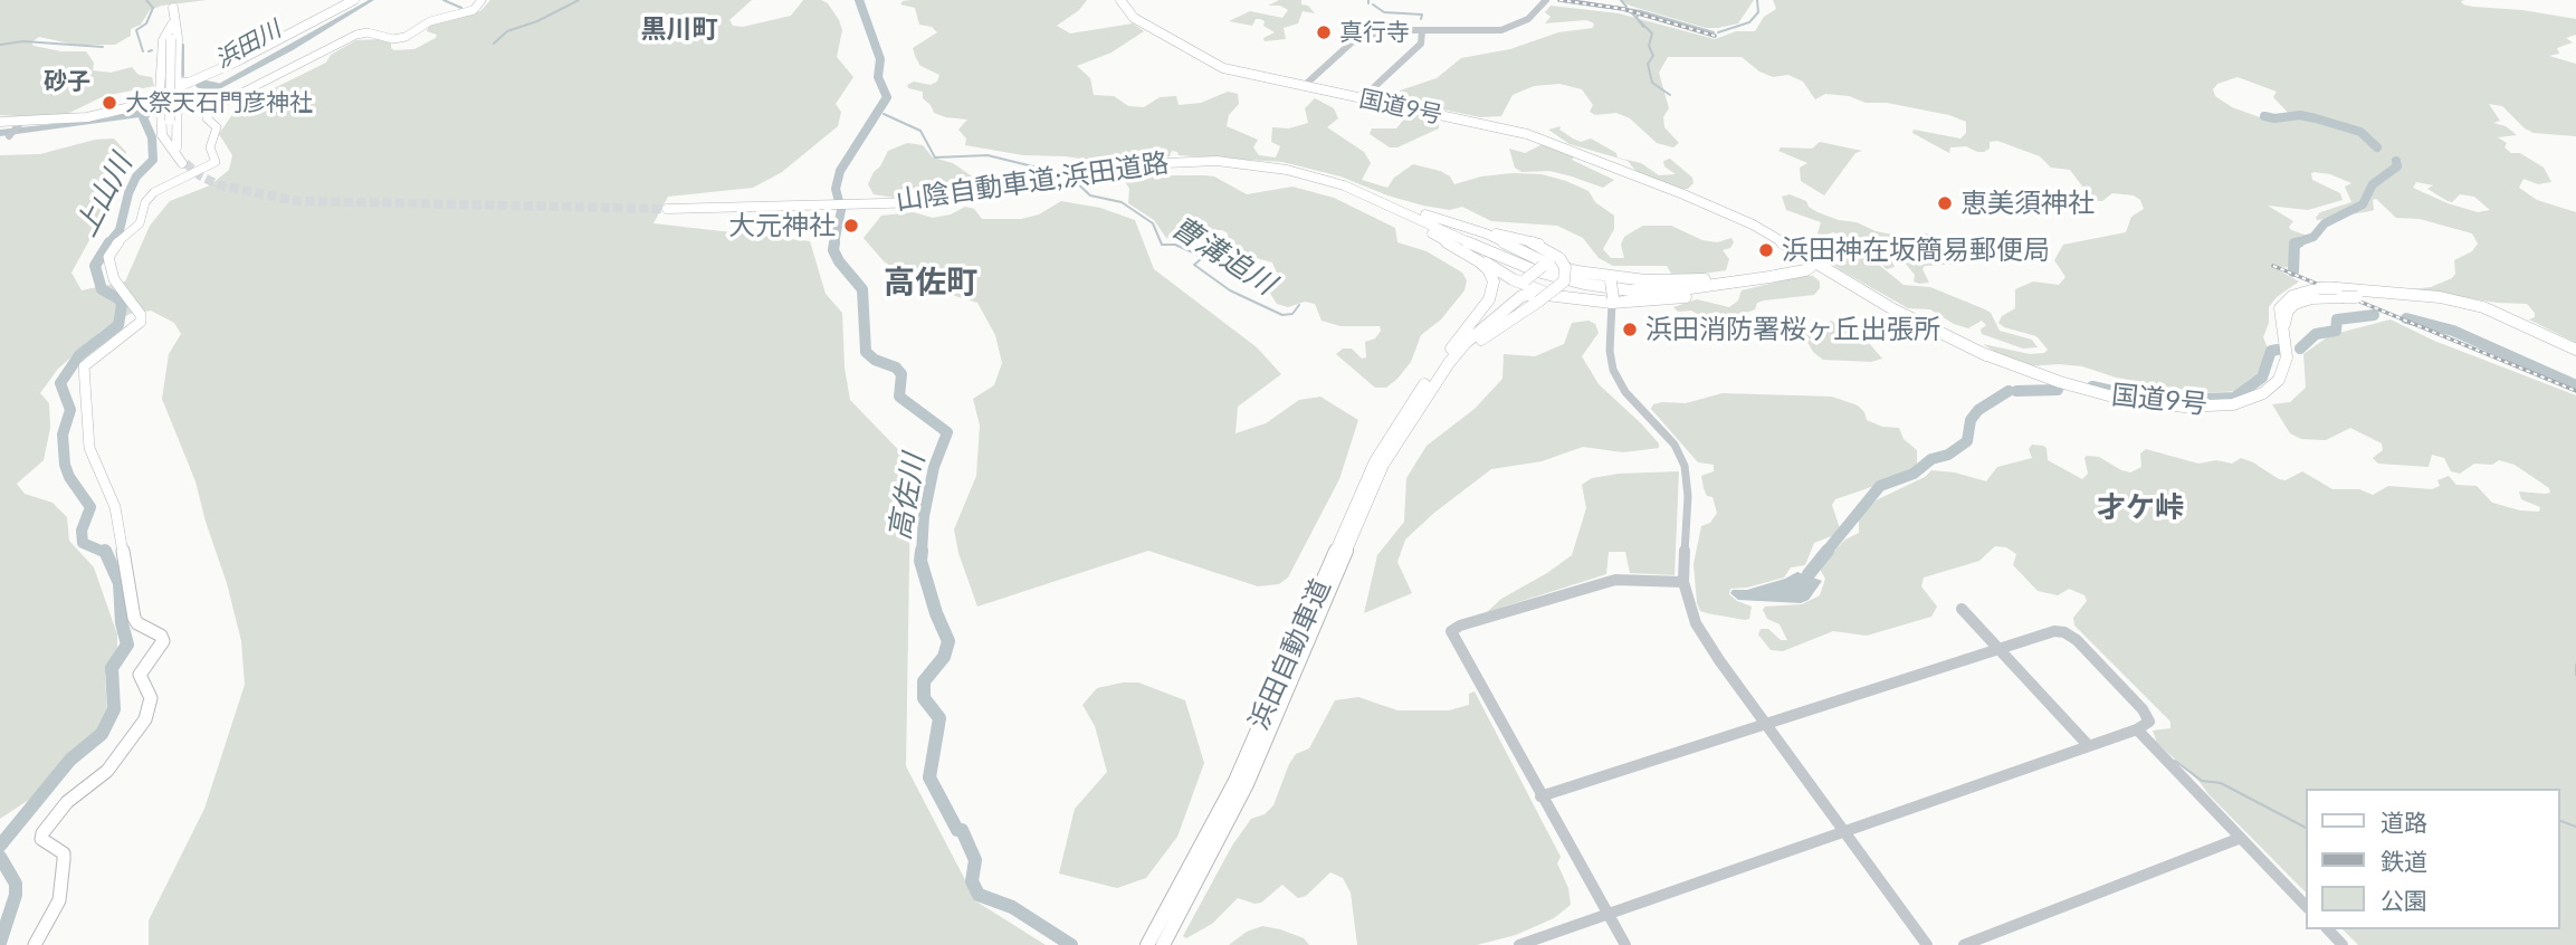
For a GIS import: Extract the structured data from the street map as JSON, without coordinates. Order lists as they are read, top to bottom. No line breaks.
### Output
{"streets":{"highway":["国道9号","山陰自動車道;浜田道路","浜田自動車道"]},"districts":["黒川町","砂子","高佐町","才ケ峠"],"water":["浜田川","上山川","曹溝追川","高佐川"],"places":["真行寺","大祭天石門彦神社","恵美須神社","大元神社","浜田神在坂簡易郵便局","浜田消防署桜ヶ丘出張所"],"legend":["道路","鉄道","公園"]}
